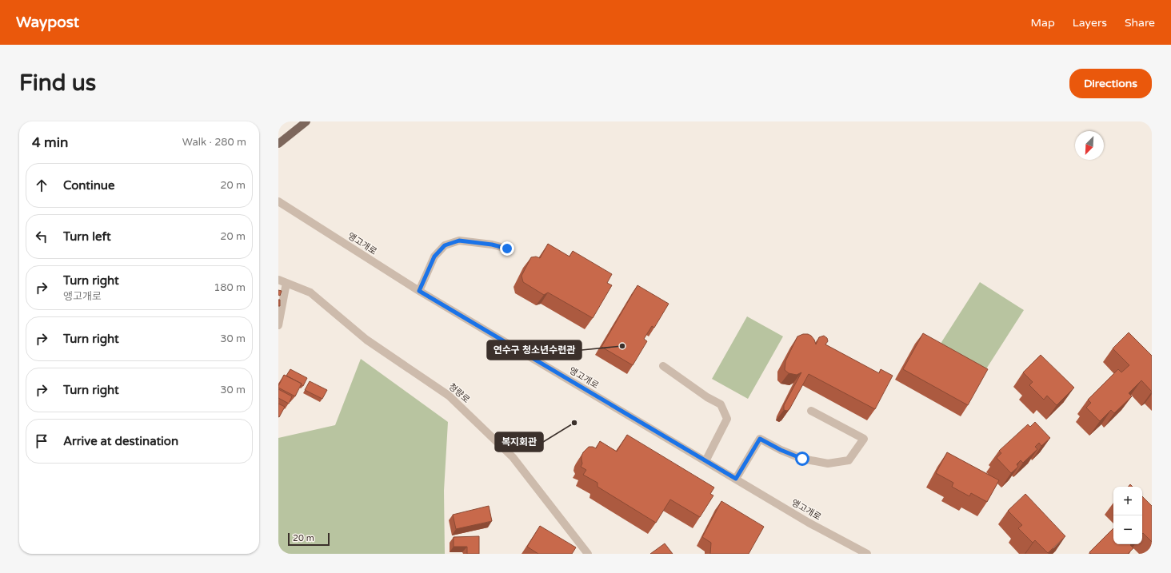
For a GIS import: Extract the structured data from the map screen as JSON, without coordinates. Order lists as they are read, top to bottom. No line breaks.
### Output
{"streets":{"street":["앵고개로","청량로"]},"places":["연수구 청소년수련관","복지회관"],"scale_bar":"20 m","north":"bottom left","page":{"header":"Waypost","nav":["Map","Layers","Share"],"buttons":"Directions","title":"Find us","heading":["4 min","Walk · 280 m"],"list":[["Continue","20 m"],["Turn left","20 m"],["Turn right","앵고개로","180 m"],["Turn right","30 m"],["Turn right","30 m"],"Arrive at destination"],"map_buttons":["+","−"],"scale":"20 m"}}
